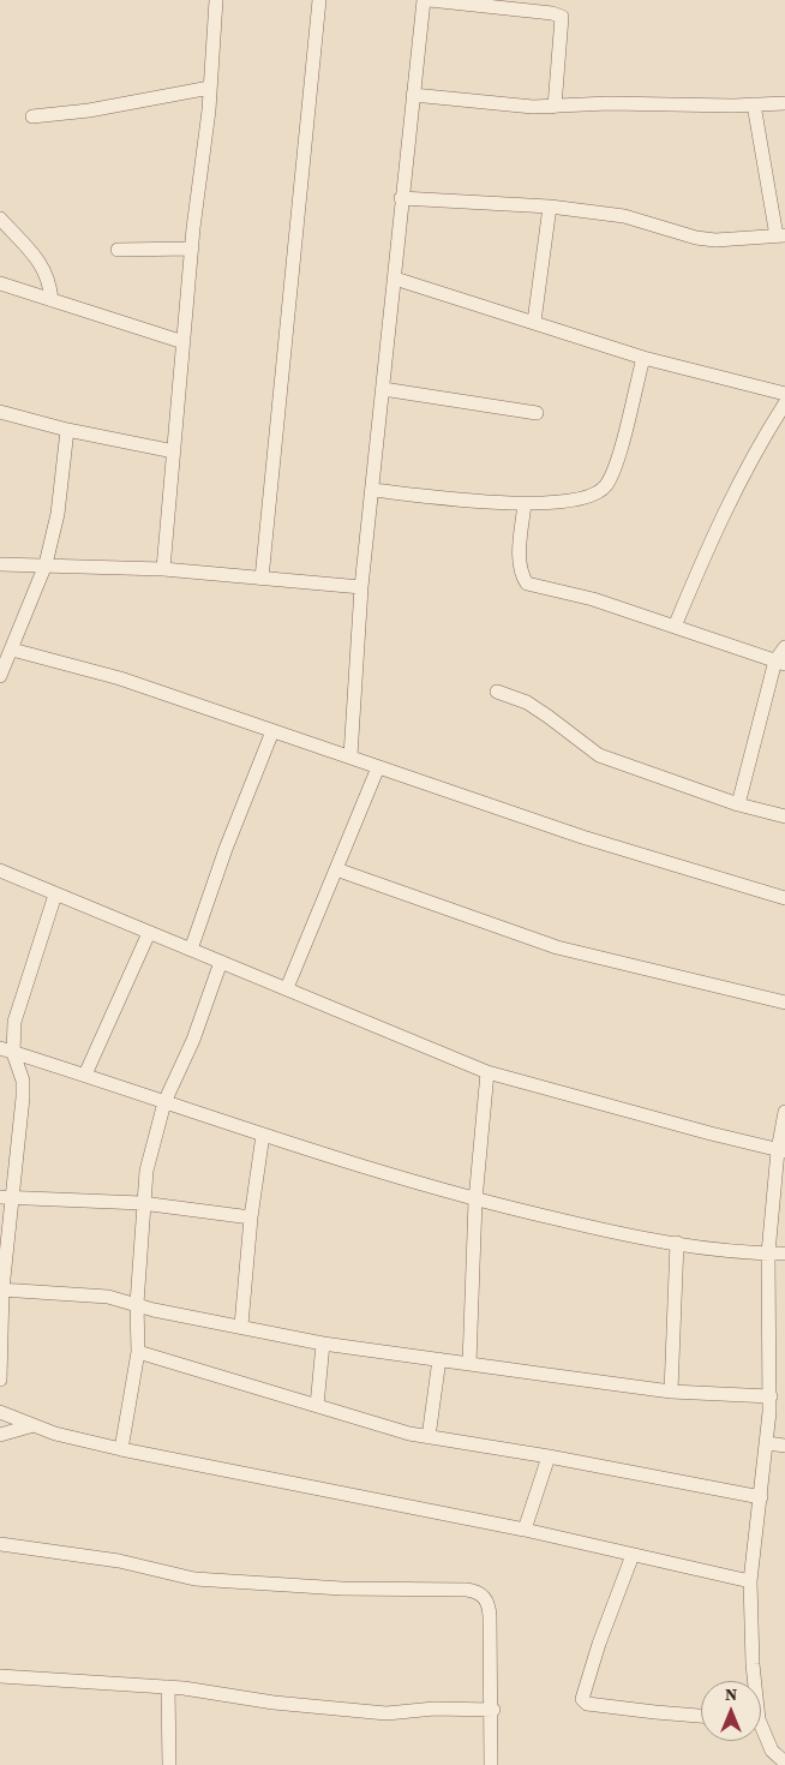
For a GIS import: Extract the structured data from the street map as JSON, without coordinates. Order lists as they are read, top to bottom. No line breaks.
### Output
{"north":"top"}
